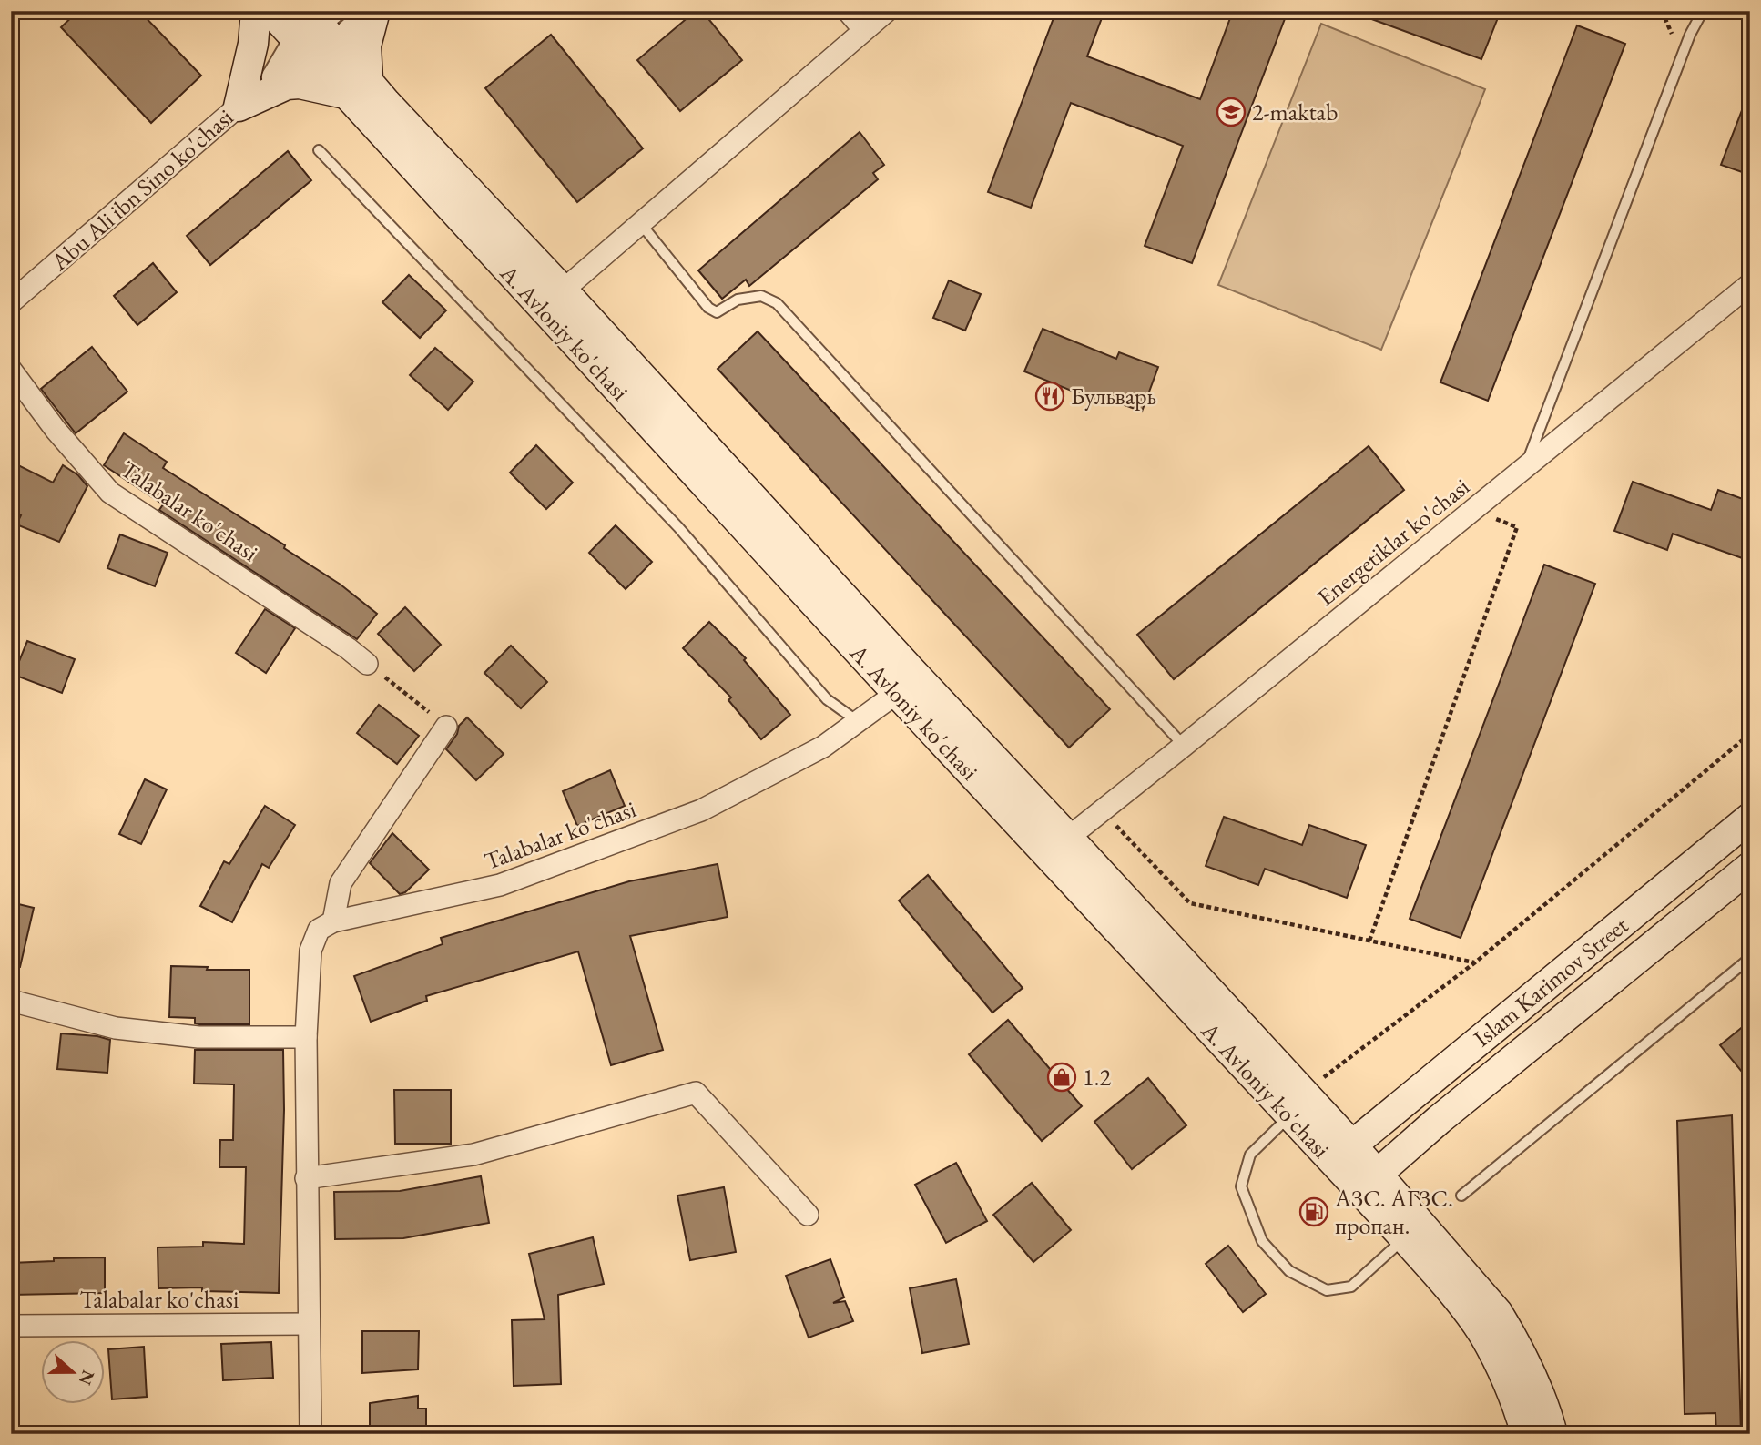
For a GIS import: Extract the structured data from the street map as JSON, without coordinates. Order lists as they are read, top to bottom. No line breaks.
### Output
{"streets":{"main road":["A. Avloniy ko'chasi","Islam Karimov Street"],"street":["Abu Ali ibn Sino ko'chasi","Talabalar ko'chasi","Energetiklar ko'chasi"]},"crossings":[["Abu Ali ibn Sino ko'chasi","A. Avloniy ko'chasi"],["A. Avloniy ko'chasi","Talabalar ko'chasi"],["A. Avloniy ko'chasi","Energetiklar ko'chasi"],["A. Avloniy ko'chasi","Islam Karimov Street"]],"places":{"school or university":["2-maktab"],"restaurant":["Бульварь"],"shop":["1.2"],"fuel station":["АЗС. АГЗС. пропан."]},"north":"right"}
